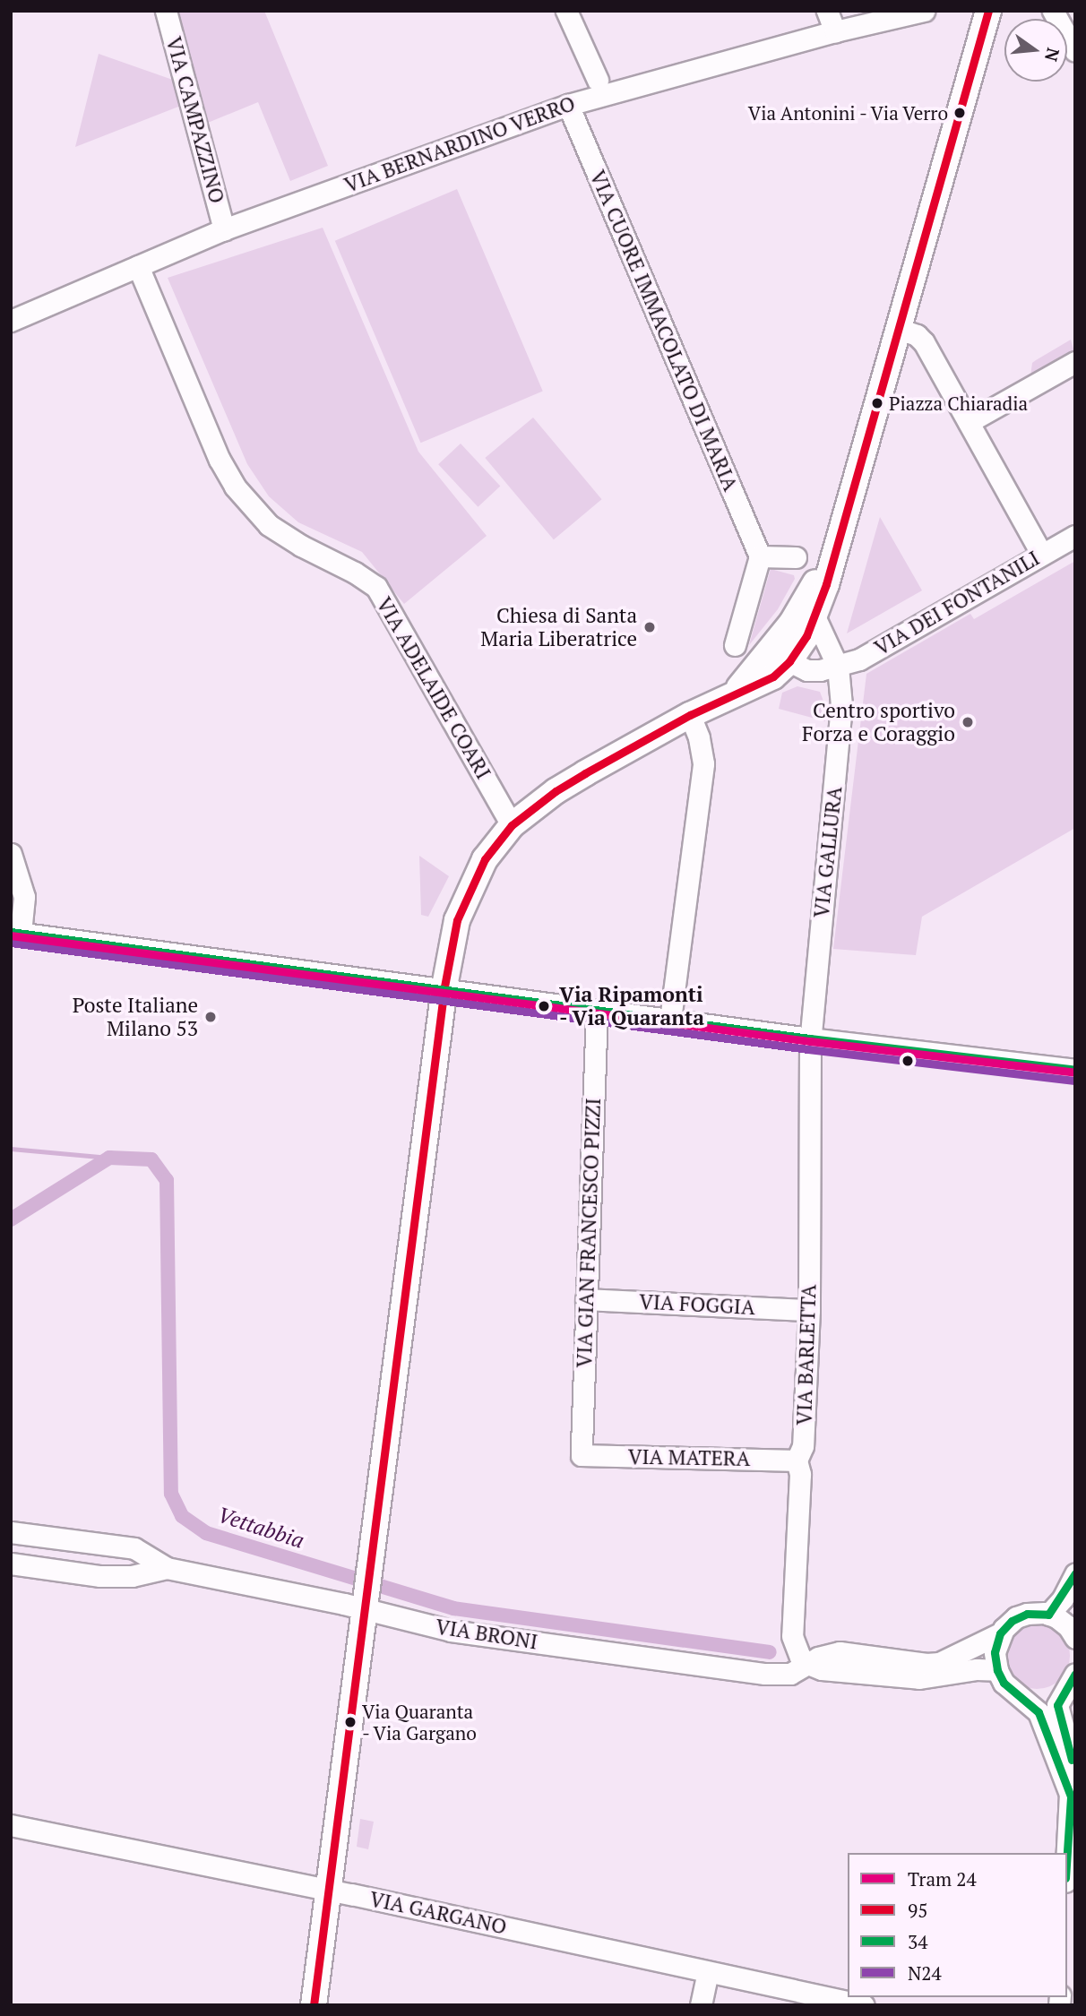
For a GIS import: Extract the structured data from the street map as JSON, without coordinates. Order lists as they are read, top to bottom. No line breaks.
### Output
{"streets":{"street":["VIA CAMPAZZINO","VIA BERNARDINO VERRO","VIA CUORE IMMACOLATO DI MARIA","VIA DEI FONTANILI","VIA ADELAIDE COARI","VIA GALLURA","VIA GIAN FRANCESCO PIZZI","VIA FOGGIA","VIA BARLETTA","VIA MATERA","VIA BRONI","VIA GARGANO"]},"crossings":[["VIA CAMPAZZINO","VIA BERNARDINO VERRO"],["VIA BERNARDINO VERRO","VIA CUORE IMMACOLATO DI MARIA"],["VIA BERNARDINO VERRO","VIA ADELAIDE COARI"],["VIA DEI FONTANILI","VIA GALLURA"],["VIA GALLURA","VIA BARLETTA"],["VIA GIAN FRANCESCO PIZZI","VIA FOGGIA"],["VIA GIAN FRANCESCO PIZZI","VIA MATERA"],["VIA FOGGIA","VIA BARLETTA"],["VIA BARLETTA","VIA MATERA"],["VIA BARLETTA","VIA BRONI"]],"water":["Vettabbia"],"places":["Via Antonini - Via Verro","Piazza Chiaradia","Chiesa di Santa Maria Liberatrice","Centro sportivo Forza e Coraggio","Via Ripamonti - Via Quaranta","Poste Italiane Milano 53","Via Quaranta - Via Gargano"],"lines":["transit line 95","transit line 34","tram line 24","transit line N24"],"legend":["Tram 24","95","34","N24"],"north":"right"}
